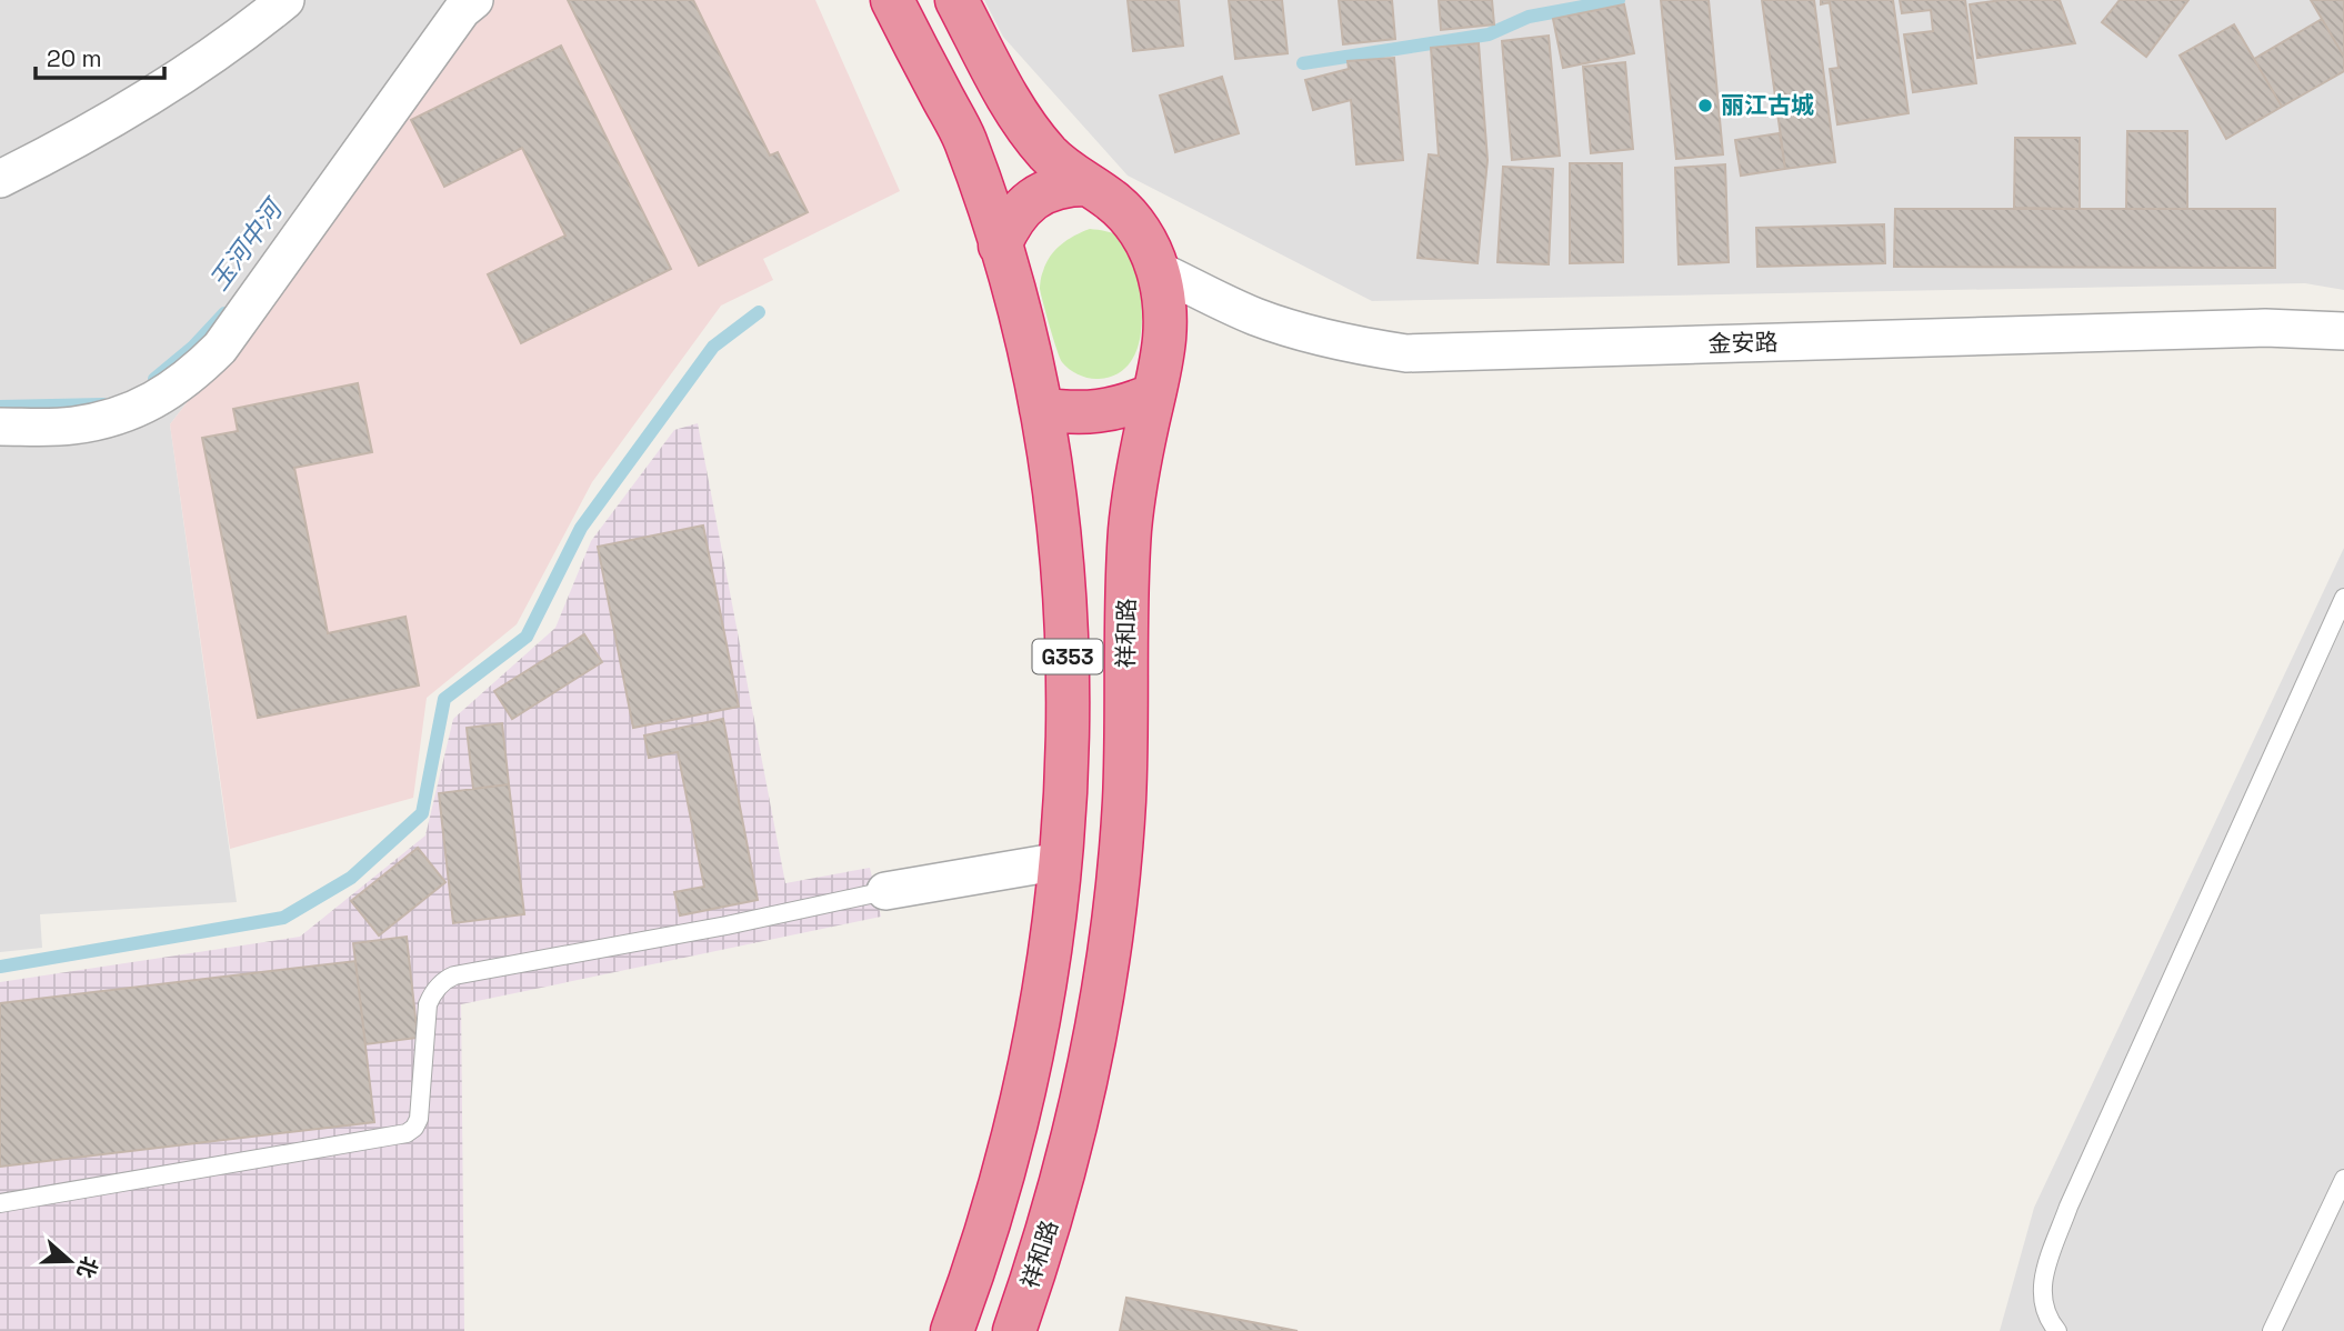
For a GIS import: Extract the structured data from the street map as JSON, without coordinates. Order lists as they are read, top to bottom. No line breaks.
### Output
{"streets":{"highway":["祥和路","G353"],"street":["金安路"]},"crossings":[["金安路","祥和路"],["金安路","G353"],["祥和路","G353"]],"water":["玉河中河"],"places":["丽江古城"],"scale_bar":"20 m","north":"right"}
